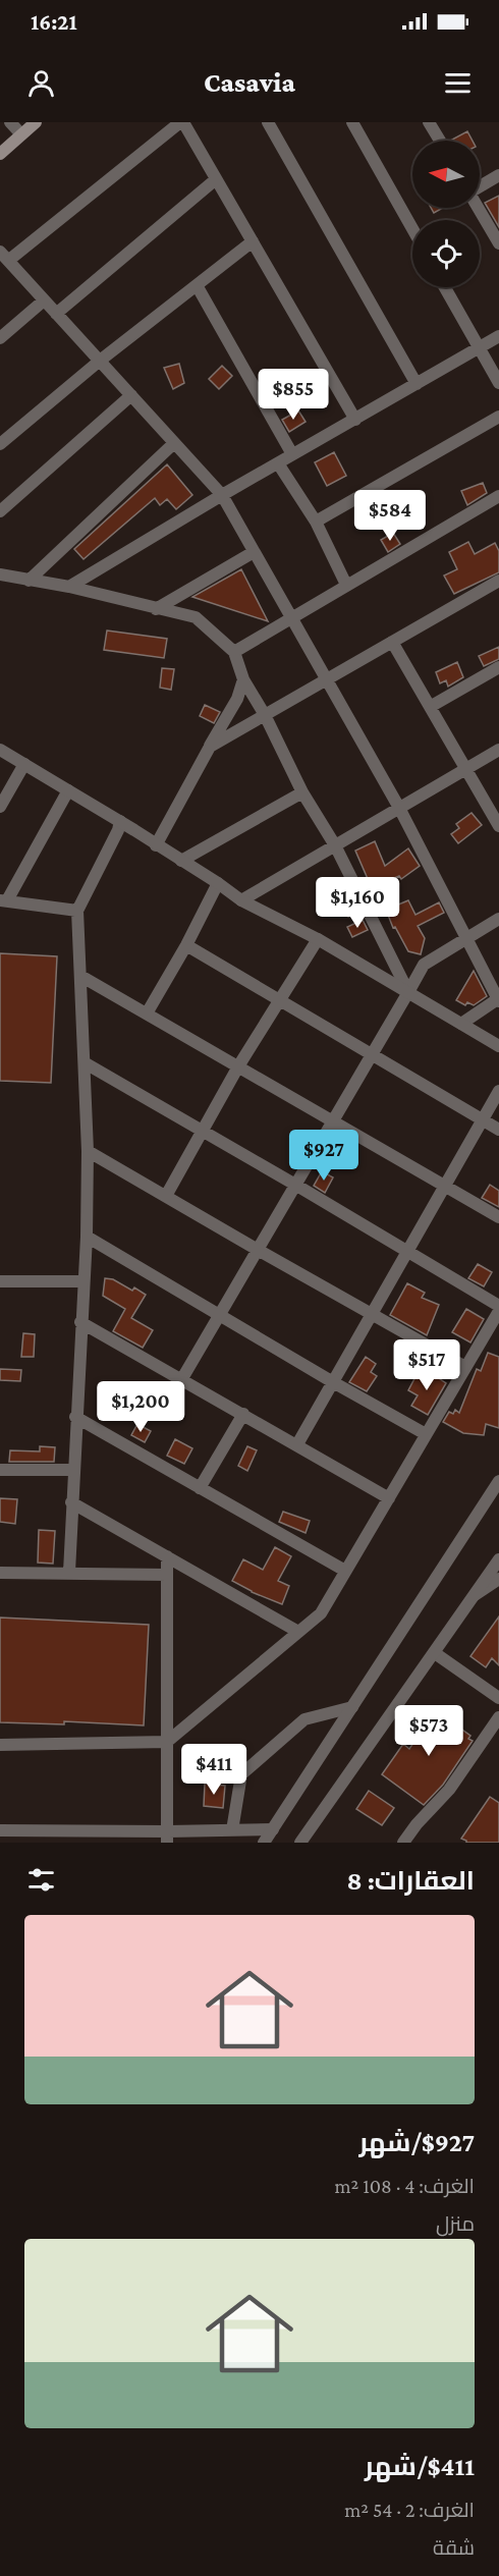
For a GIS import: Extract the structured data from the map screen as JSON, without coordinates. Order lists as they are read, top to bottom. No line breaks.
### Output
{"north":"left","page":{"status":"16:21","header":"Casavia","price":["$855","$584","$1,160","$927","$517","$1,200","$573","$411"],"heading":"العقارات: 8","list":[{"name":"$927/شهر","note":"الغرف: 4 · 108 m² · منزل"},{"name":"$411/شهر","note":"الغرف: 2 · 54 m² · شقة"}]}}
